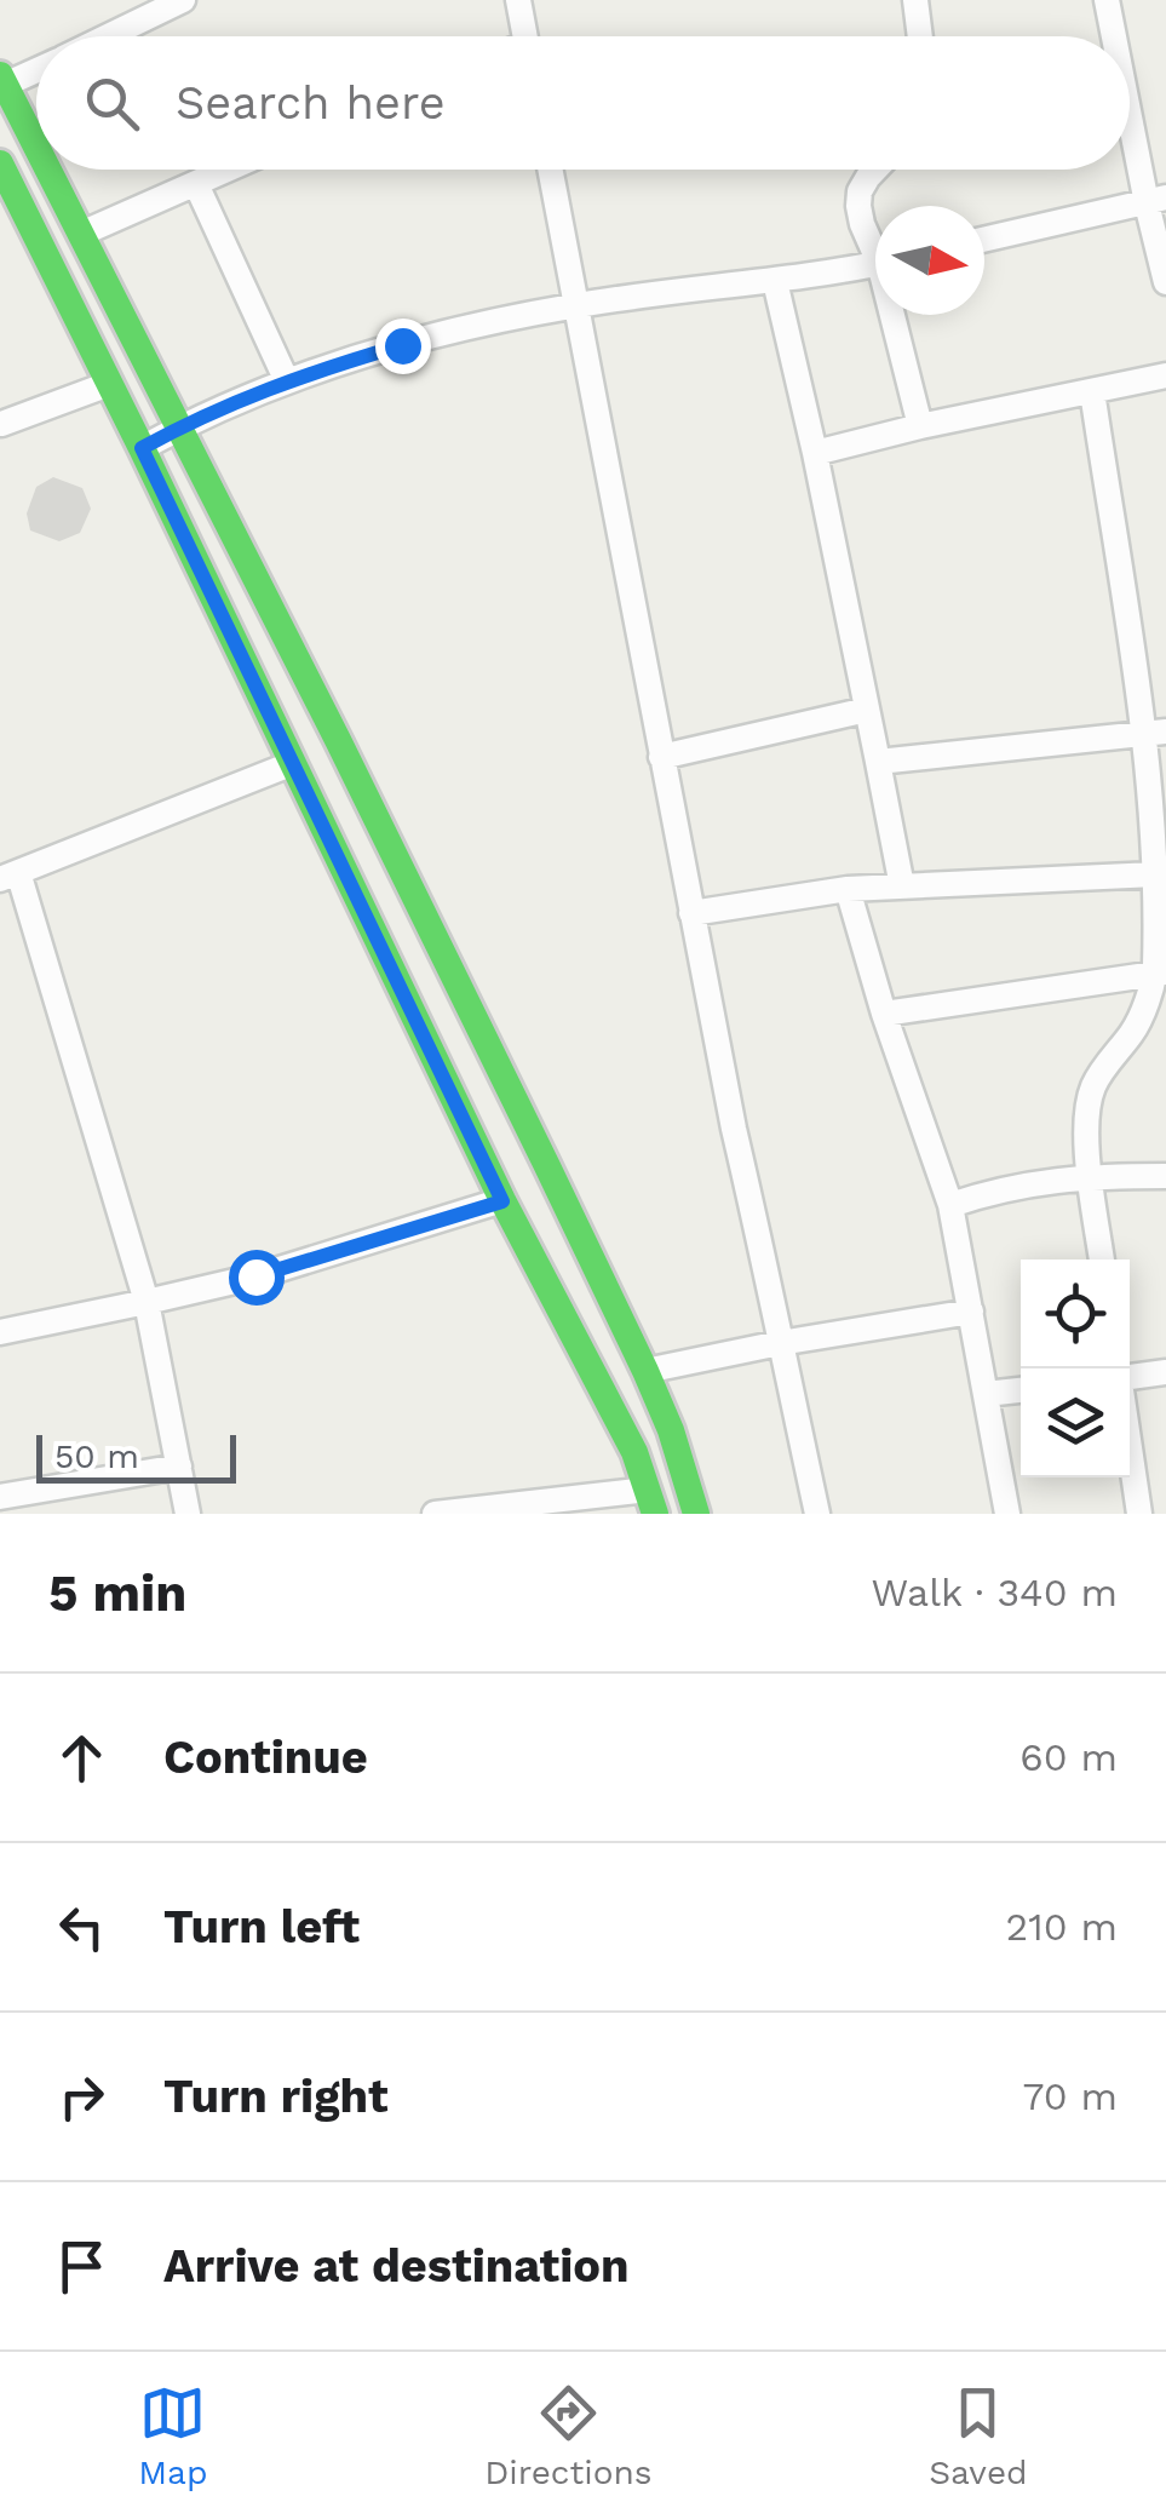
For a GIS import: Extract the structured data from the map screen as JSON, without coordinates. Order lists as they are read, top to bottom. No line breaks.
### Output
{"scale_bar":"50 m","north":"right","page":{"search":"Search here","scale":"50 m","heading":["5 min","Walk · 340 m"],"list":[["Continue","60 m"],["Turn left","210 m"],["Turn right","70 m"],"Arrive at destination"],"nav":["Map","Directions","Saved"]}}
